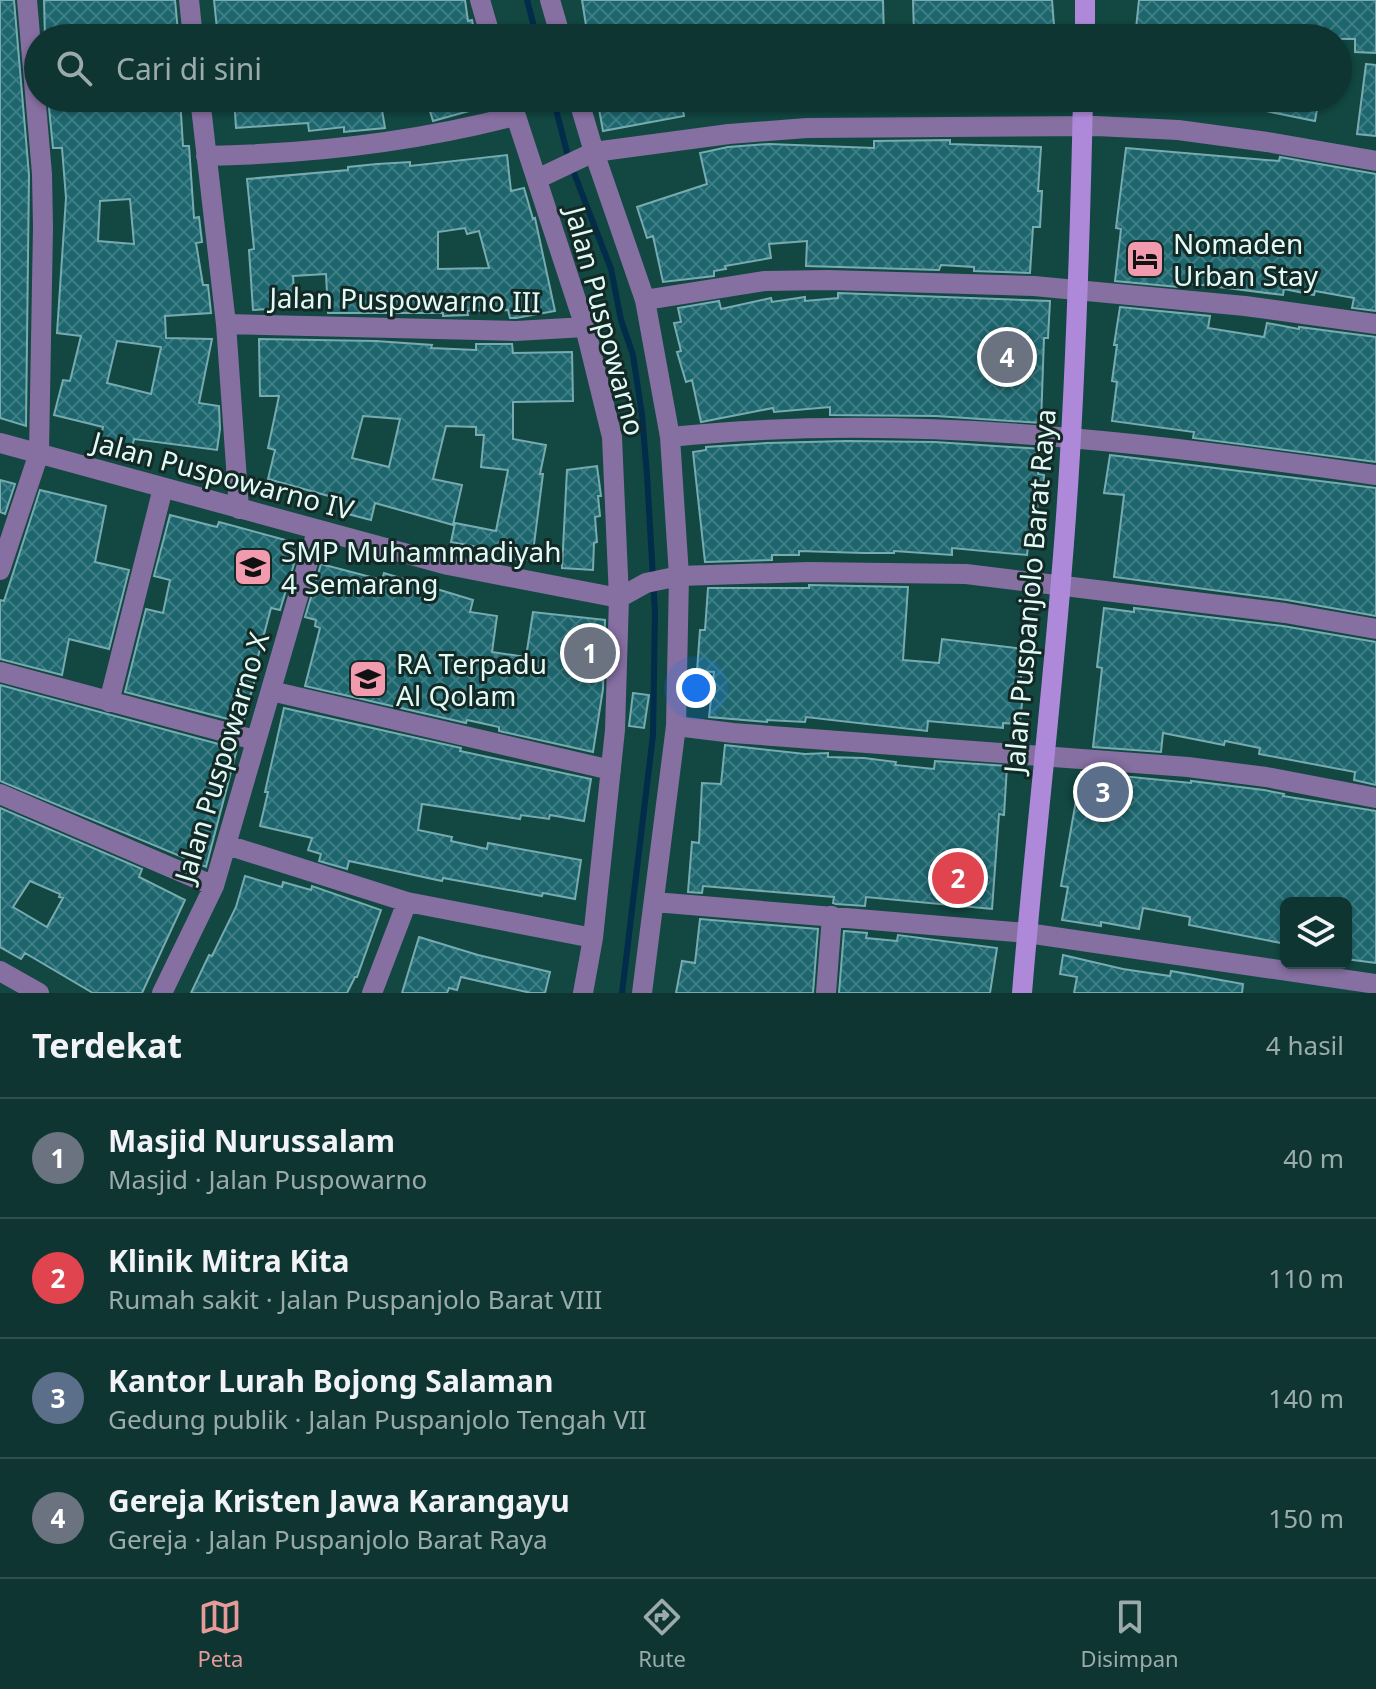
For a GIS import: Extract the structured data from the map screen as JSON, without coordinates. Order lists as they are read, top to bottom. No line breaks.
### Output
{"streets":{"street":["Jalan Puspowarno III","Jalan Puspowarno","Jalan Puspowarno IV","Jalan Puspanjolo Barat Raya","Jalan Puspowarno X"]},"crossings":[["Jalan Puspowarno III","Jalan Puspowarno"],["Jalan Puspowarno","Jalan Puspowarno IV"],["Jalan Puspowarno IV","Jalan Puspowarno X"]],"places":{"hotel":["Nomaden Urban Stay"],"school or university":["SMP Muhammadiyah 4 Semarang","RA Terpadu Al Qolam"]},"page":{"search":"Cari di sini","pins":["4","1","3","2"],"heading":["Terdekat","4 hasil"],"list":[{"mark":"1","name":"Masjid Nurussalam","note":"Masjid · Jalan Puspowarno","value":"40 m"},{"mark":"2","name":"Klinik Mitra Kita","note":"Rumah sakit · Jalan Puspanjolo Barat VIII","value":"110 m"},{"mark":"3","name":"Kantor Lurah Bojong Salaman","note":"Gedung publik · Jalan Puspanjolo Tengah VII","value":"140 m"},{"mark":"4","name":"Gereja Kristen Jawa Karangayu","note":"Gereja · Jalan Puspanjolo Barat Raya","value":"150 m"}],"nav":["Peta","Rute","Disimpan"]}}
